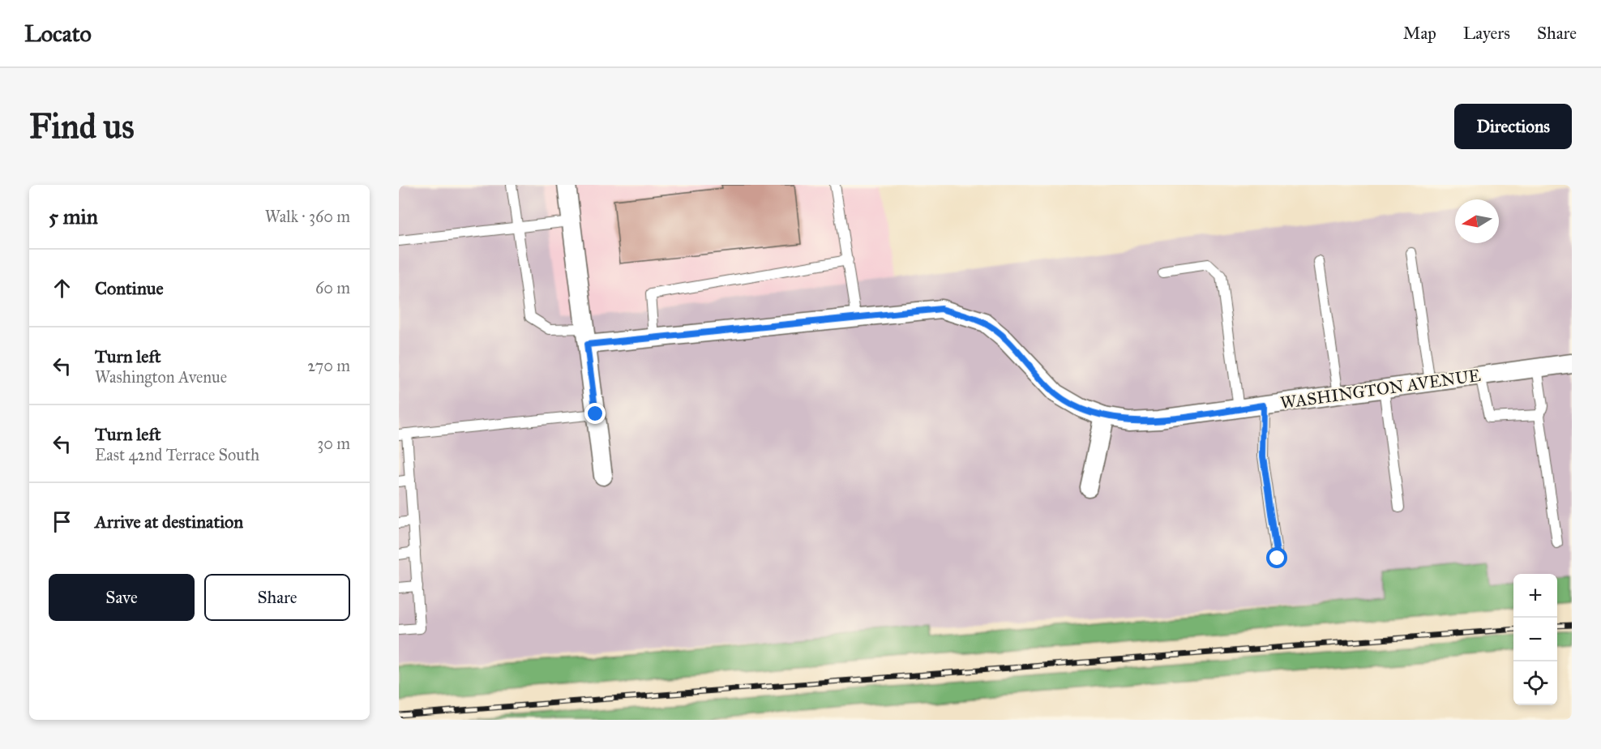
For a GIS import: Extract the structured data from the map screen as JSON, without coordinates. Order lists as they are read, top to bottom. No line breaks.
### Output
{"streets":{"street":["WASHINGTON AVENUE"]},"north":"left","page":{"header":"Locato","nav":["Map","Layers","Share"],"buttons":["Directions",["Save","Share"]],"title":"Find us","heading":["5 min","Walk · 360 m"],"list":[["Continue","60 m"],["Turn left","Washington Avenue","270 m"],["Turn left","East 42nd Terrace South","30 m"],"Arrive at destination"],"map_buttons":["+","−"]}}
